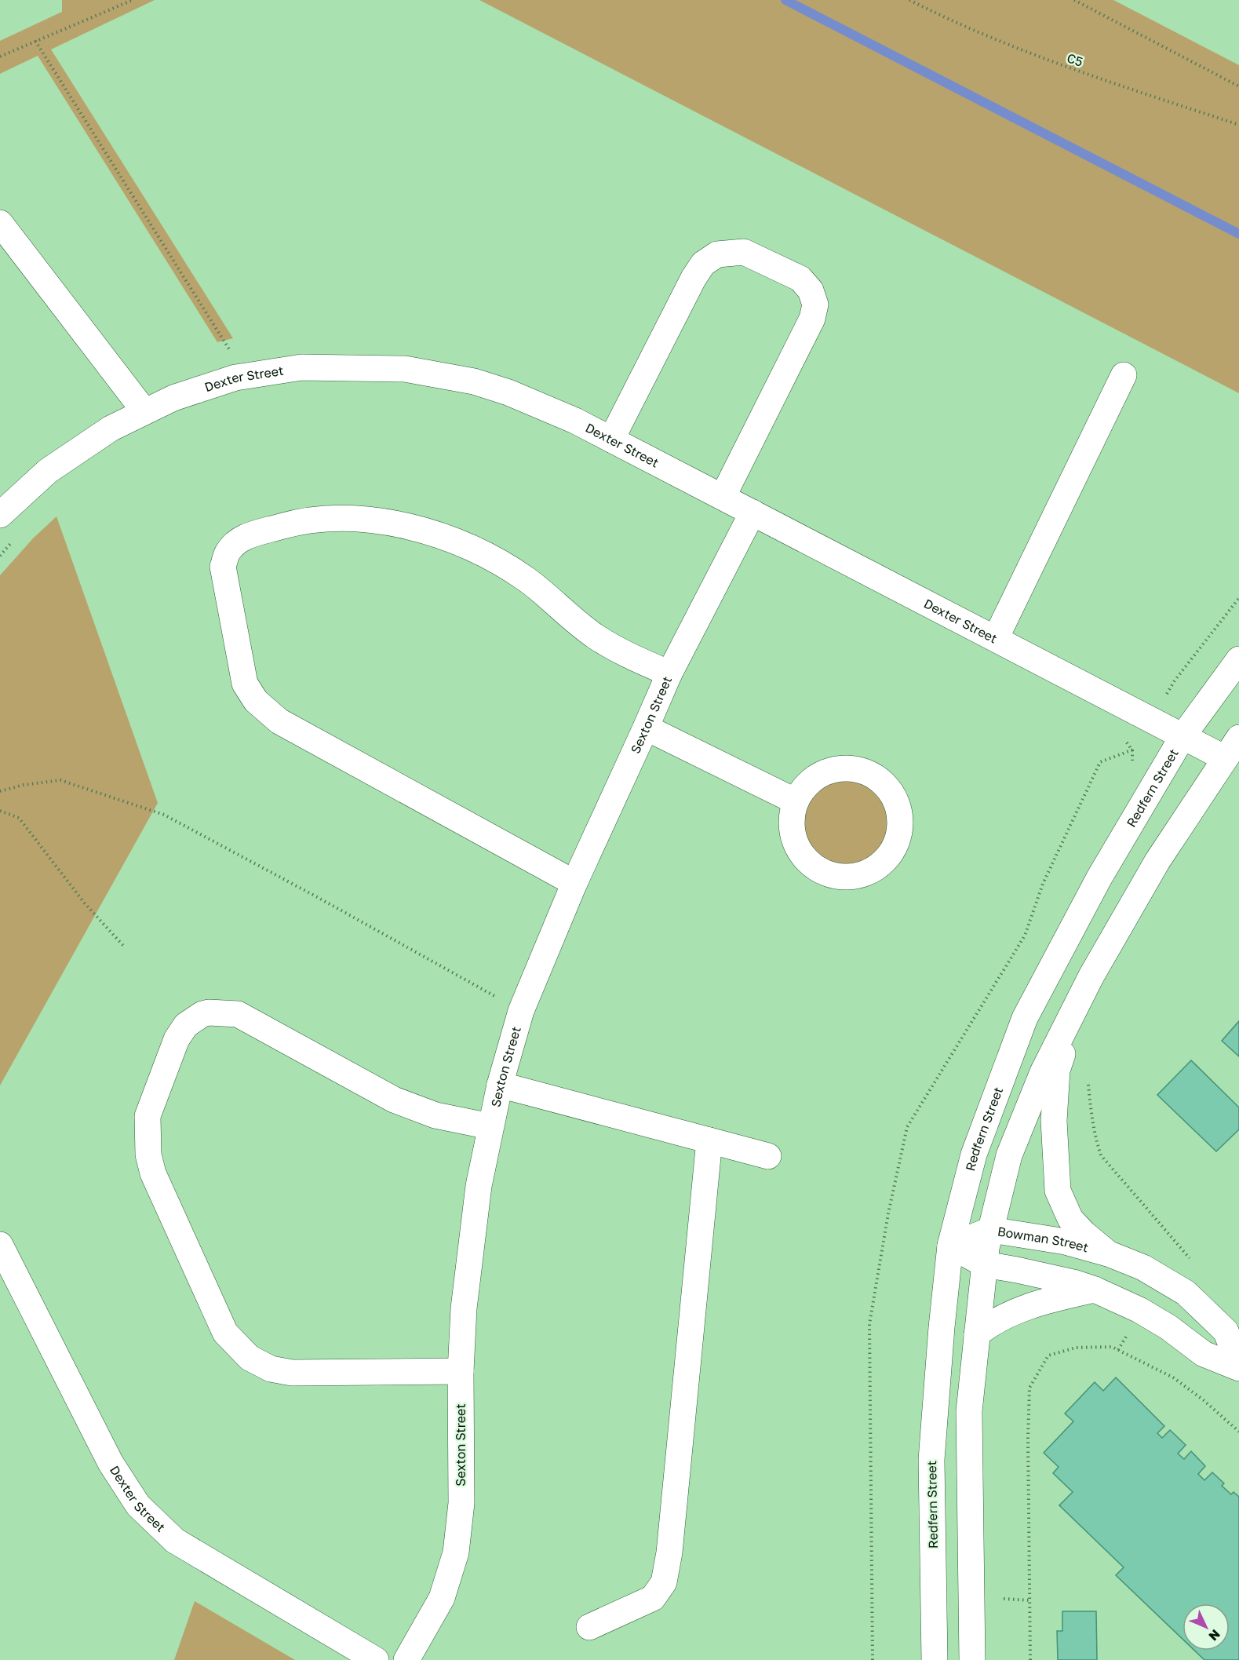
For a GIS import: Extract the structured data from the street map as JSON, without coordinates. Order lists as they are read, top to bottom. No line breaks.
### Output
{"streets":{"street":["Dexter Street","Sexton Street","Redfern Street","Bowman Street"],"path":["C5"]},"crossings":[["Dexter Street","Sexton Street"],["Dexter Street","Redfern Street"],["Redfern Street","Bowman Street"]],"north":"bottom right"}
